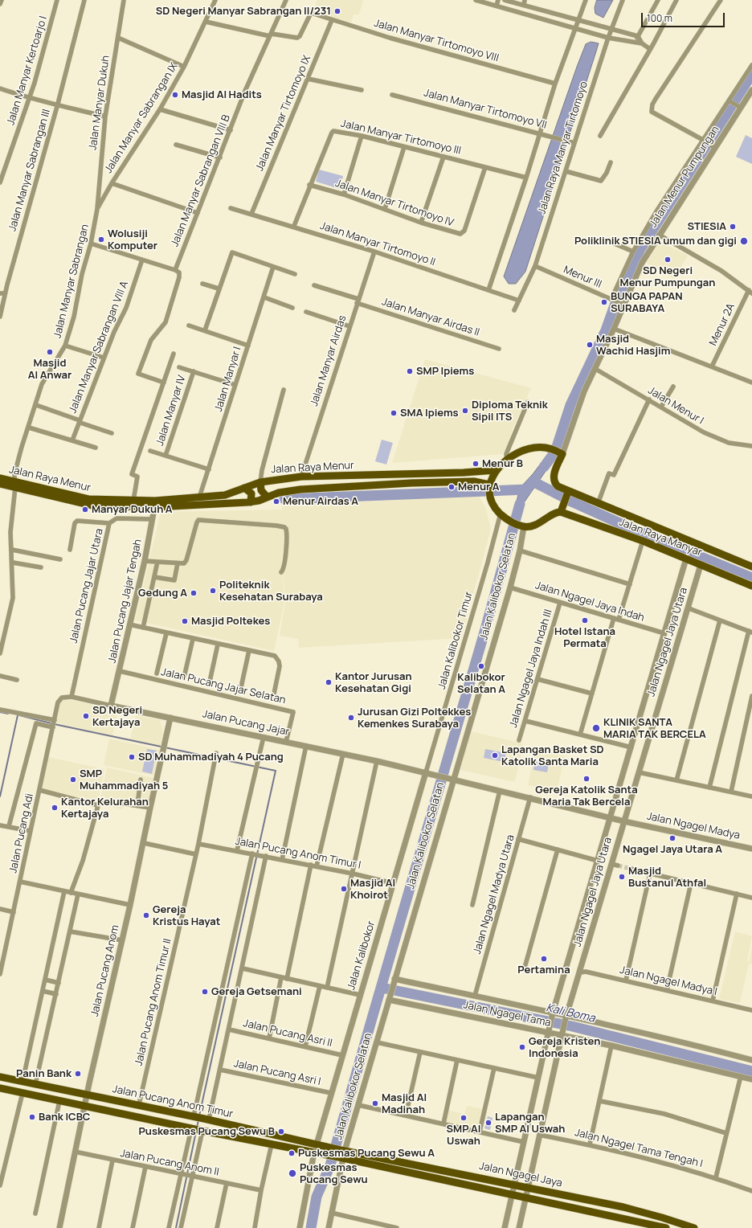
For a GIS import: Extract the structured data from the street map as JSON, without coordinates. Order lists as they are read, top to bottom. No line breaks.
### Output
{"streets":{"main road":["Jalan Raya Menur","Jalan Raya Manyar","Jalan Pucang Anom Timur","Jalan Ngagel Jaya"],"street":["Jalan Manyar Tirtomoyo VIII","Jalan Manyar Kertoarjo I","Jalan Manyar Dukuh","Jalan Manyar Tirtomoyo VII","Jalan Manyar Tirtomoyo IX","Jalan Manyar Sabrangan IX","Jalan Manyar Tirtomoyo III","Jalan Raya Manyar Tirtomoyo","Jalan Manyar Sabrangan III","Jalan Menur Pumpungan","Jalan Manyar Sabrangan VIII B","Jalan Manyar Tirtomoyo IV","Jalan Manyar Tirtomoyo II","Menur III","Jalan Manyar Sabrangan","Jalan Manyar Airdas II","Menur 2A","Jalan Manyar Sabrangan VIII A","Jalan Manyar Airdas","Jalan Manyar I","Jalan Menur I","Jalan Manyar IV","Jalan Pucang Jajar Utara","Jalan Kalibokor Selatan","Jalan Pucang Jajar Tengah","Jalan Ngagel Jaya Indah","Jalan Kalibokor Timur","Jalan Ngagel Jaya Utara","Jalan Ngagel Jaya Indah III","Jalan Pucang Jajar Selatan","Jalan Pucang Jajar","Jalan Ngagel Madya","Jalan Pucang Adi","Jalan Pucang Anom Timur I","Jalan Ngagel Madya Utara","Jalan Kalibokor","Jalan Pucang Anom","Jalan Ngagel Madya I","Jalan Pucang Anom Timur II","Jalan Ngagel Tama","Jalan Pucang Asri II","Jalan Pucang Asri I","Jalan Ngagel Tama Tengah I","Jalan Pucang Anom II"]},"crossings":[["Jalan Manyar Tirtomoyo VIII","Jalan Manyar Tirtomoyo IX"],["Jalan Manyar Tirtomoyo VIII","Jalan Manyar Sabrangan VIII B"],["Jalan Manyar Dukuh","Jalan Manyar Sabrangan IX"],["Jalan Manyar Dukuh","Jalan Manyar Sabrangan"],["Jalan Manyar Tirtomoyo VII","Jalan Raya Manyar Tirtomoyo"],["Jalan Manyar Tirtomoyo IX","Jalan Manyar Tirtomoyo II"],["Jalan Manyar Sabrangan IX","Jalan Manyar Sabrangan"],["Jalan Manyar Tirtomoyo III","Jalan Manyar Tirtomoyo IV"],["Jalan Manyar Tirtomoyo III","Jalan Manyar Tirtomoyo II"],["Jalan Raya Manyar Tirtomoyo","Jalan Manyar Tirtomoyo II"],["Jalan Raya Manyar Tirtomoyo","Menur III"],["Jalan Menur Pumpungan","Menur III"],["Jalan Menur Pumpungan","Jalan Menur I"],["Jalan Manyar Tirtomoyo II","Jalan Manyar Airdas"],["Jalan Manyar Sabrangan","Jalan Raya Menur"],["Jalan Manyar Airdas II","Jalan Manyar Airdas"],["Jalan Manyar Airdas","Jalan Raya Menur"],["Jalan Manyar I","Jalan Raya Menur"],["Jalan Raya Menur","Jalan Pucang Jajar Tengah"],["Jalan Raya Manyar","Jalan Ngagel Jaya Utara"],["Jalan Pucang Jajar Utara","Jalan Pucang Jajar Tengah"],["Jalan Pucang Jajar Utara","Jalan Pucang Jajar"],["Jalan Kalibokor Selatan","Jalan Ngagel Jaya Indah"],["Jalan Kalibokor Selatan","Jalan Ngagel Madya"],["Jalan Kalibokor Selatan","Jalan Ngagel Tama"],["Jalan Kalibokor Selatan","Jalan Pucang Anom Timur"],["Jalan Kalibokor Selatan","Jalan Ngagel Jaya"],["Jalan Pucang Jajar Tengah","Jalan Pucang Jajar Selatan"],["Jalan Pucang Jajar Tengah","Jalan Pucang Jajar"],["Jalan Ngagel Jaya Indah","Jalan Ngagel Jaya Utara"],["Jalan Ngagel Jaya Indah","Jalan Ngagel Jaya Indah III"],["Jalan Kalibokor Timur","Jalan Pucang Jajar"],["Jalan Kalibokor Timur","Jalan Ngagel Madya"],["Jalan Kalibokor Timur","Jalan Kalibokor"],["Jalan Ngagel Jaya Utara","Jalan Ngagel Madya"],["Jalan Ngagel Jaya Utara","Jalan Ngagel Madya I"],["Jalan Ngagel Jaya Utara","Jalan Ngagel Tama"],["Jalan Ngagel Jaya Utara","Jalan Ngagel Tama Tengah I"],["Jalan Ngagel Jaya Utara","Jalan Ngagel Jaya"],["Jalan Pucang Jajar Selatan","Jalan Pucang Jajar"],["Jalan Pucang Jajar","Jalan Ngagel Madya"],["Jalan Pucang Jajar","Jalan Pucang Adi"],["Jalan Pucang Jajar","Jalan Kalibokor"],["Jalan Pucang Jajar","Jalan Pucang Anom"],["Jalan Ngagel Madya","Jalan Ngagel Madya Utara"],["Jalan Ngagel Madya","Jalan Kalibokor"],["Jalan Pucang Anom Timur I","Jalan Kalibokor"],["Jalan Pucang Anom Timur I","Jalan Pucang Anom Timur II"],["Jalan Ngagel Madya Utara","Jalan Ngagel Tama"],["Jalan Kalibokor","Jalan Pucang Asri II"],["Jalan Kalibokor","Jalan Pucang Asri I"],["Jalan Kalibokor","Jalan Pucang Anom Timur"],["Jalan Pucang Anom","Jalan Pucang Anom Timur"],["Jalan Pucang Anom","Jalan Pucang Anom II"],["Jalan Pucang Anom Timur II","Jalan Pucang Anom Timur"],["Jalan Pucang Anom Timur","Jalan Ngagel Jaya"]],"water":["Kali Boma"],"places":["SD Negeri Manyar Sabrangan II/231","Masjid Al Hadits","STIESIA","Wolusiji Komputer","Poliklinik STIESIA umum dan gigi","SD Negeri Menur Pumpungan","BUNGA PAPAN SURABAYA","Masjid Wachid Hasjim","Masjid Al Anwar","SMP Ipiems","Diploma Teknik Sipil ITS","SMA Ipiems","Menur B","Menur A","Menur Airdas A","Manyar Dukuh A","Politeknik Kesehatan Surabaya","Gedung A","Hotel Istana Permata","Masjid Poltekes","Kalibokor Selatan A","Kantor Jurusan Kesehatan Gigi","SD Negeri Kertajaya","Jurusan Gizi Poltekkes Kemenkes Surabaya","KLINIK SANTA MARIA TAK BERCELA","Lapangan Basket SD Katolik Santa Maria","SD Muhammadiyah 4 Pucang","Gereja Katolik Santa Maria Tak Bercela","SMP Muhammadiyah 5","Kantor Kelurahan Kertajaya","Ngagel Jaya Utara A","Masjid Bustanul Athfal","Masjid Al Khoirot","Gereja Kristus Hayat","Pertamina","Gereja Getsemani","Gereja Kristen Indonesia","Panin Bank","Masjid Al Madinah","Bank ICBC","SMP Al Uswah","Lapangan SMP Al Uswah","Puskesmas Pucang Sewu B","Puskesmas Pucang Sewu A","Puskesmas Pucang Sewu"],"scale_bar":"100 m"}
